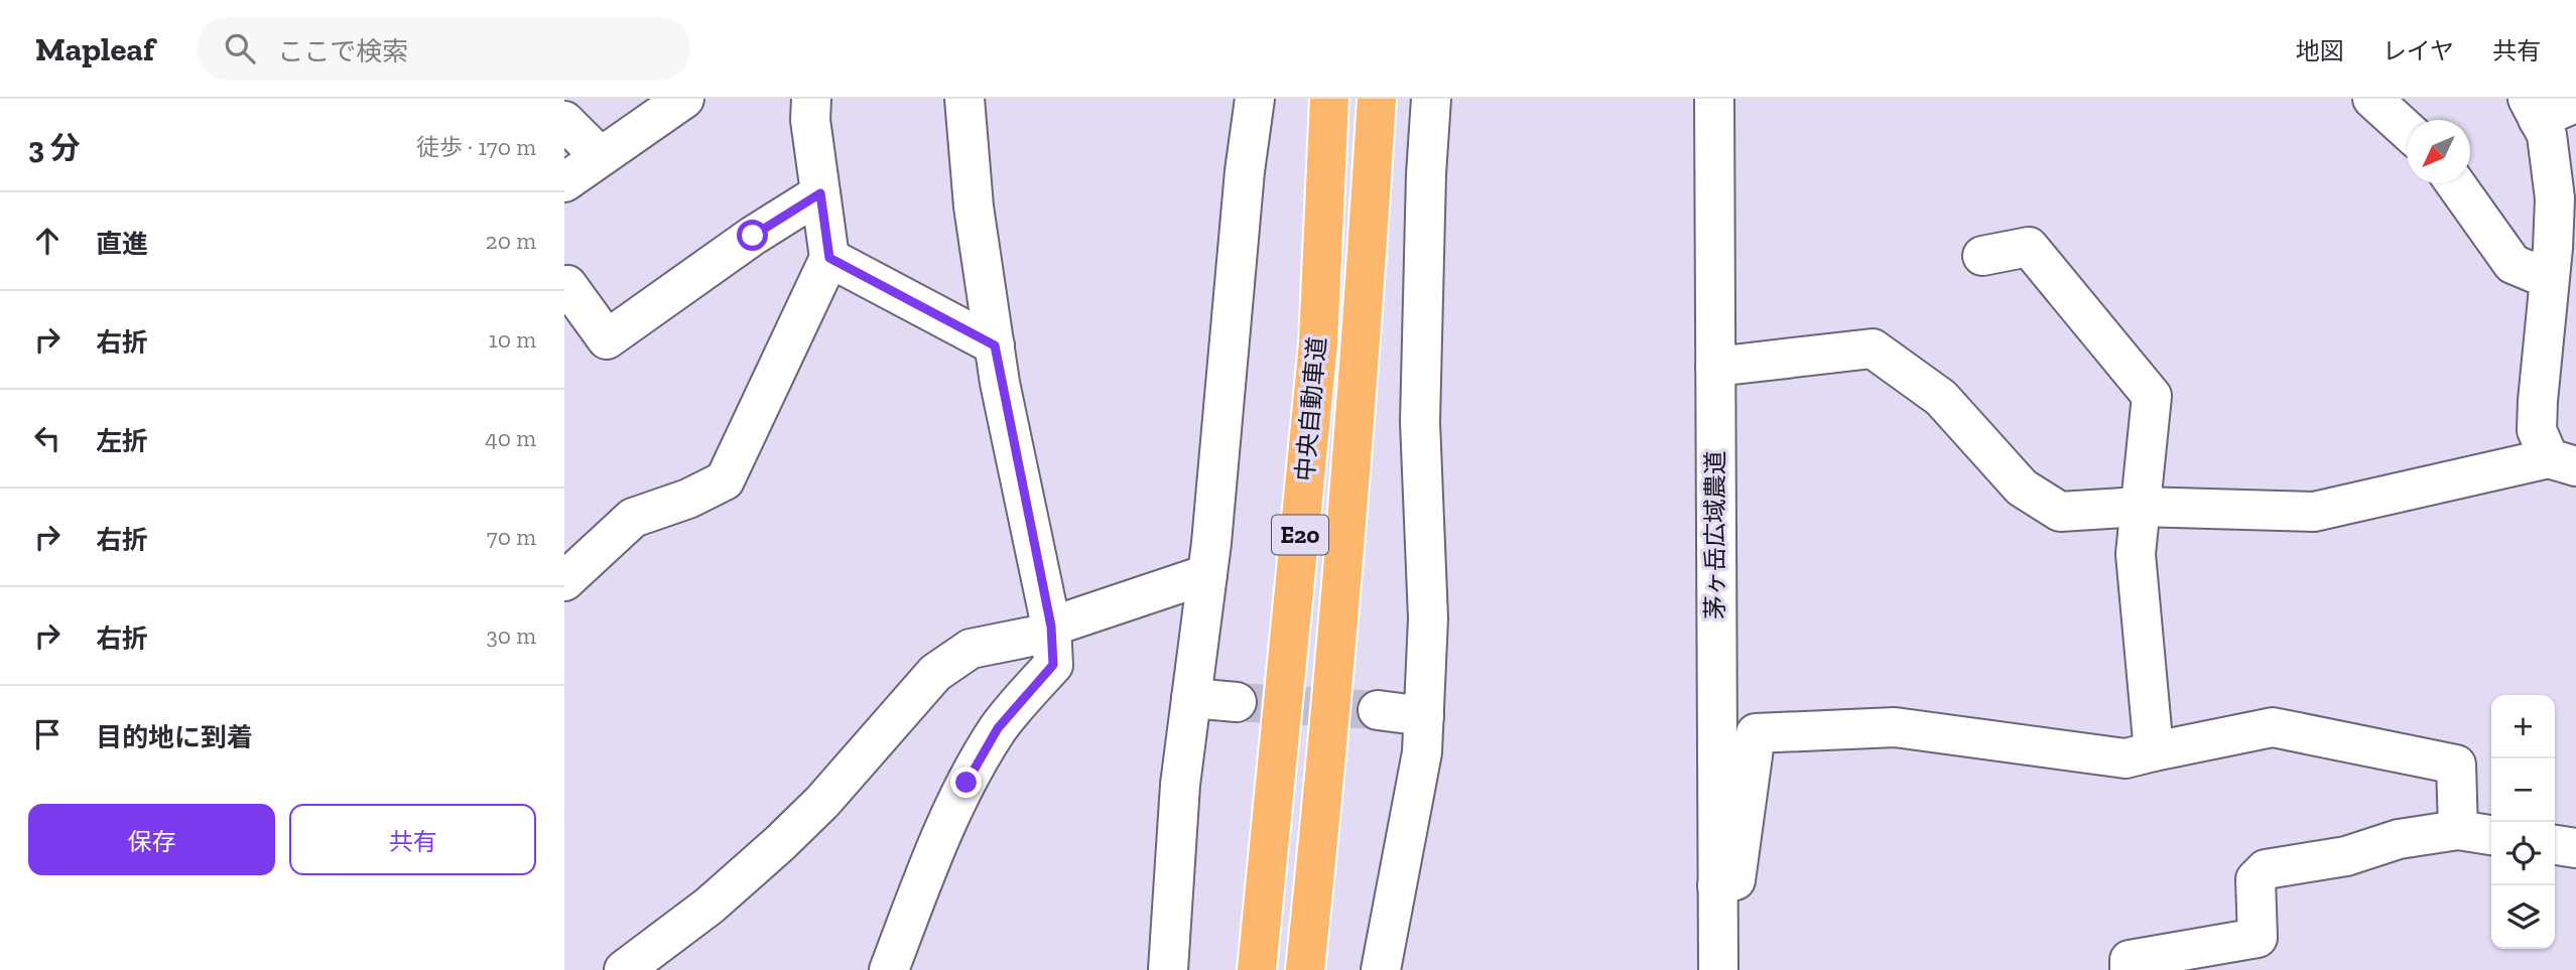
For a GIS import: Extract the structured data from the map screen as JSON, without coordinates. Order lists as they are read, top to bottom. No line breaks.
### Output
{"streets":{"highway":["中央自動車道","E20"],"street":["茅ヶ岳広域農道"]},"north":"bottom left","page":{"header":"Mapleaf","search":"ここで検索","nav":["地図","レイヤ","共有"],"heading":["3 分","徒歩 · 170 m"],"list":[["直進","20 m"],["右折","10 m"],["左折","40 m"],["右折","70 m"],["右折","30 m"],"目的地に到着"],"map_buttons":["+","−"],"buttons":["保存","共有"]}}
